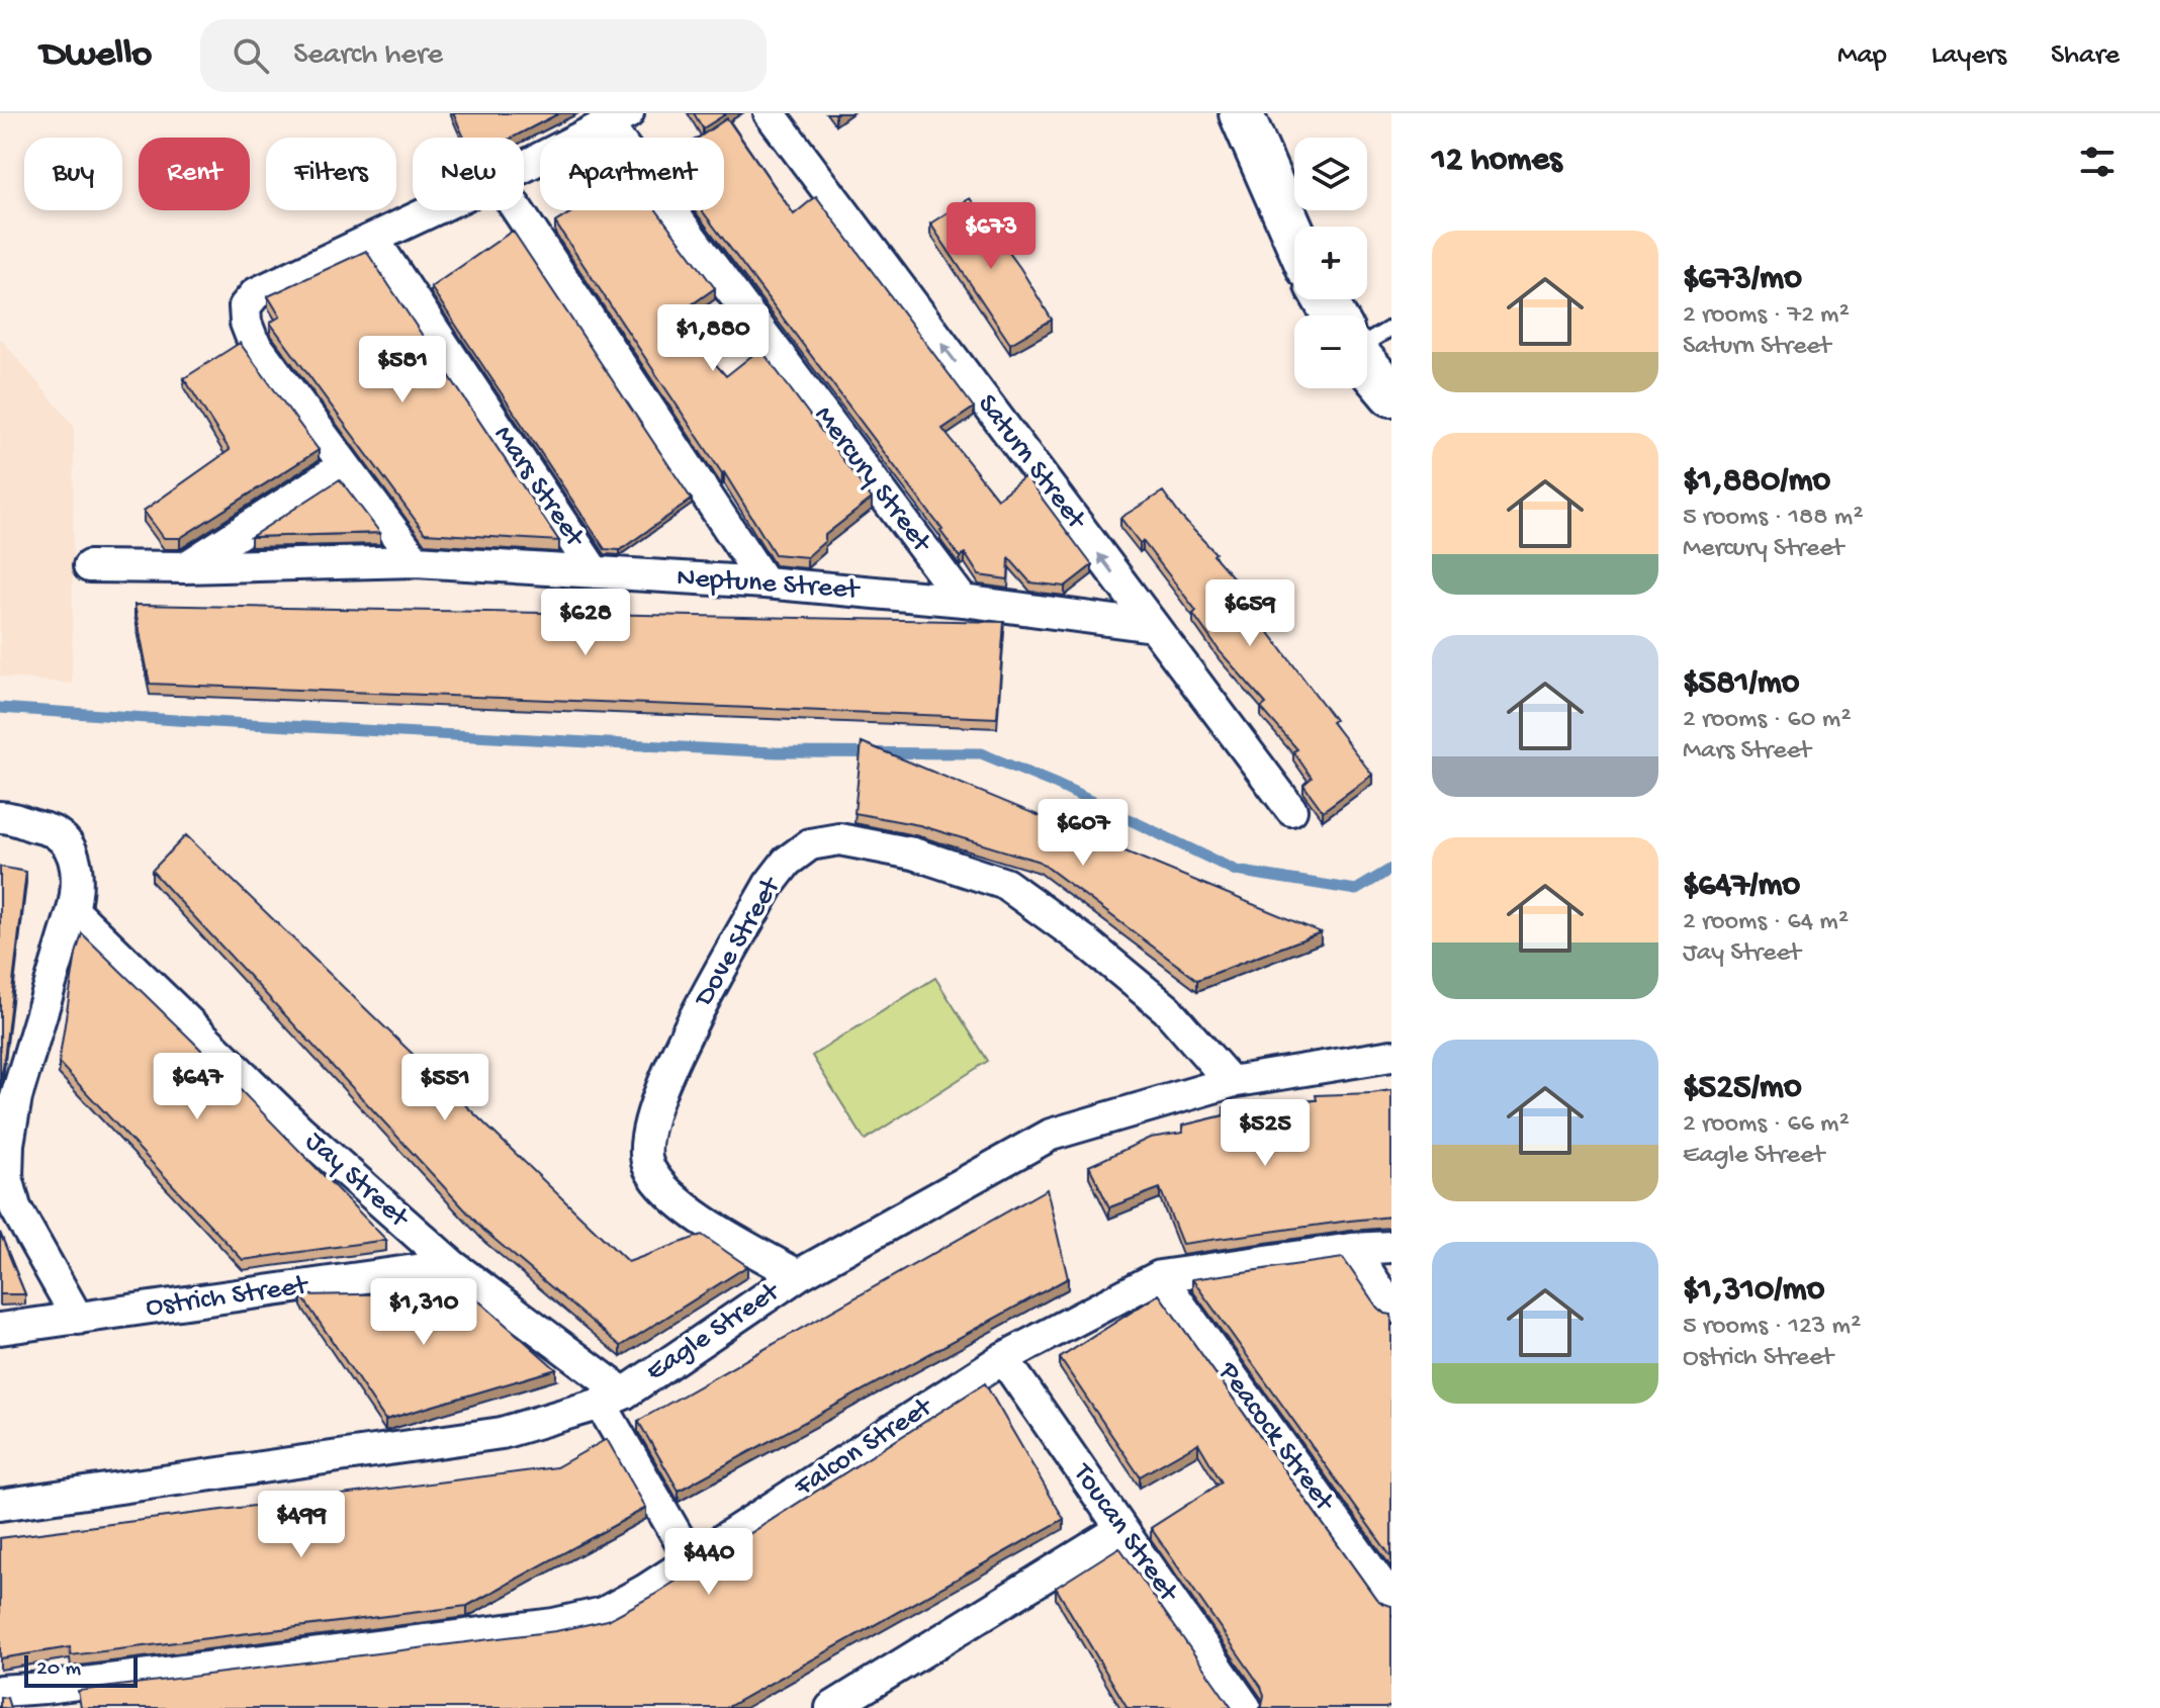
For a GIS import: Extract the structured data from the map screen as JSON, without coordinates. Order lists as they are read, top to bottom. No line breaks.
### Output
{"streets":{"street":["Saturn Street","Mercury Street","Mars Street","Neptune Street","Dove Street","Jay Street","Ostrich Street","Eagle Street","Peacock Street","Falcon Street","Toucan Street"]},"crossings":[["Saturn Street","Neptune Street"],["Mercury Street","Neptune Street"],["Mars Street","Neptune Street"],["Dove Street","Eagle Street"],["Jay Street","Ostrich Street"],["Jay Street","Eagle Street"],["Peacock Street","Falcon Street"],["Falcon Street","Toucan Street"]],"one_way":["Saturn Street"],"scale_bar":"20 m","page":{"header":"Dwello","search":"Search here","nav":["Map","Layers","Share"],"heading":"12 homes","map_buttons":["+","−"],"chip":["Buy","Rent","Filters","New","Apartment"],"price":["$673","$1,880","$581","$659","$628","$607","$647","$551","$525","$1,310","$499","$440"],"list":[{"name":"$673/mo","note":"2 rooms · 72 m² · Saturn Street"},{"name":"$1,880/mo","note":"5 rooms · 188 m² · Mercury Street"},{"name":"$581/mo","note":"2 rooms · 60 m² · Mars Street"},{"name":"$647/mo","note":"2 rooms · 64 m² · Jay Street"},{"name":"$525/mo","note":"2 rooms · 66 m² · Eagle Street"},{"name":"$1,310/mo","note":"5 rooms · 123 m² · Ostrich Street"}],"scale":"20 m"}}
